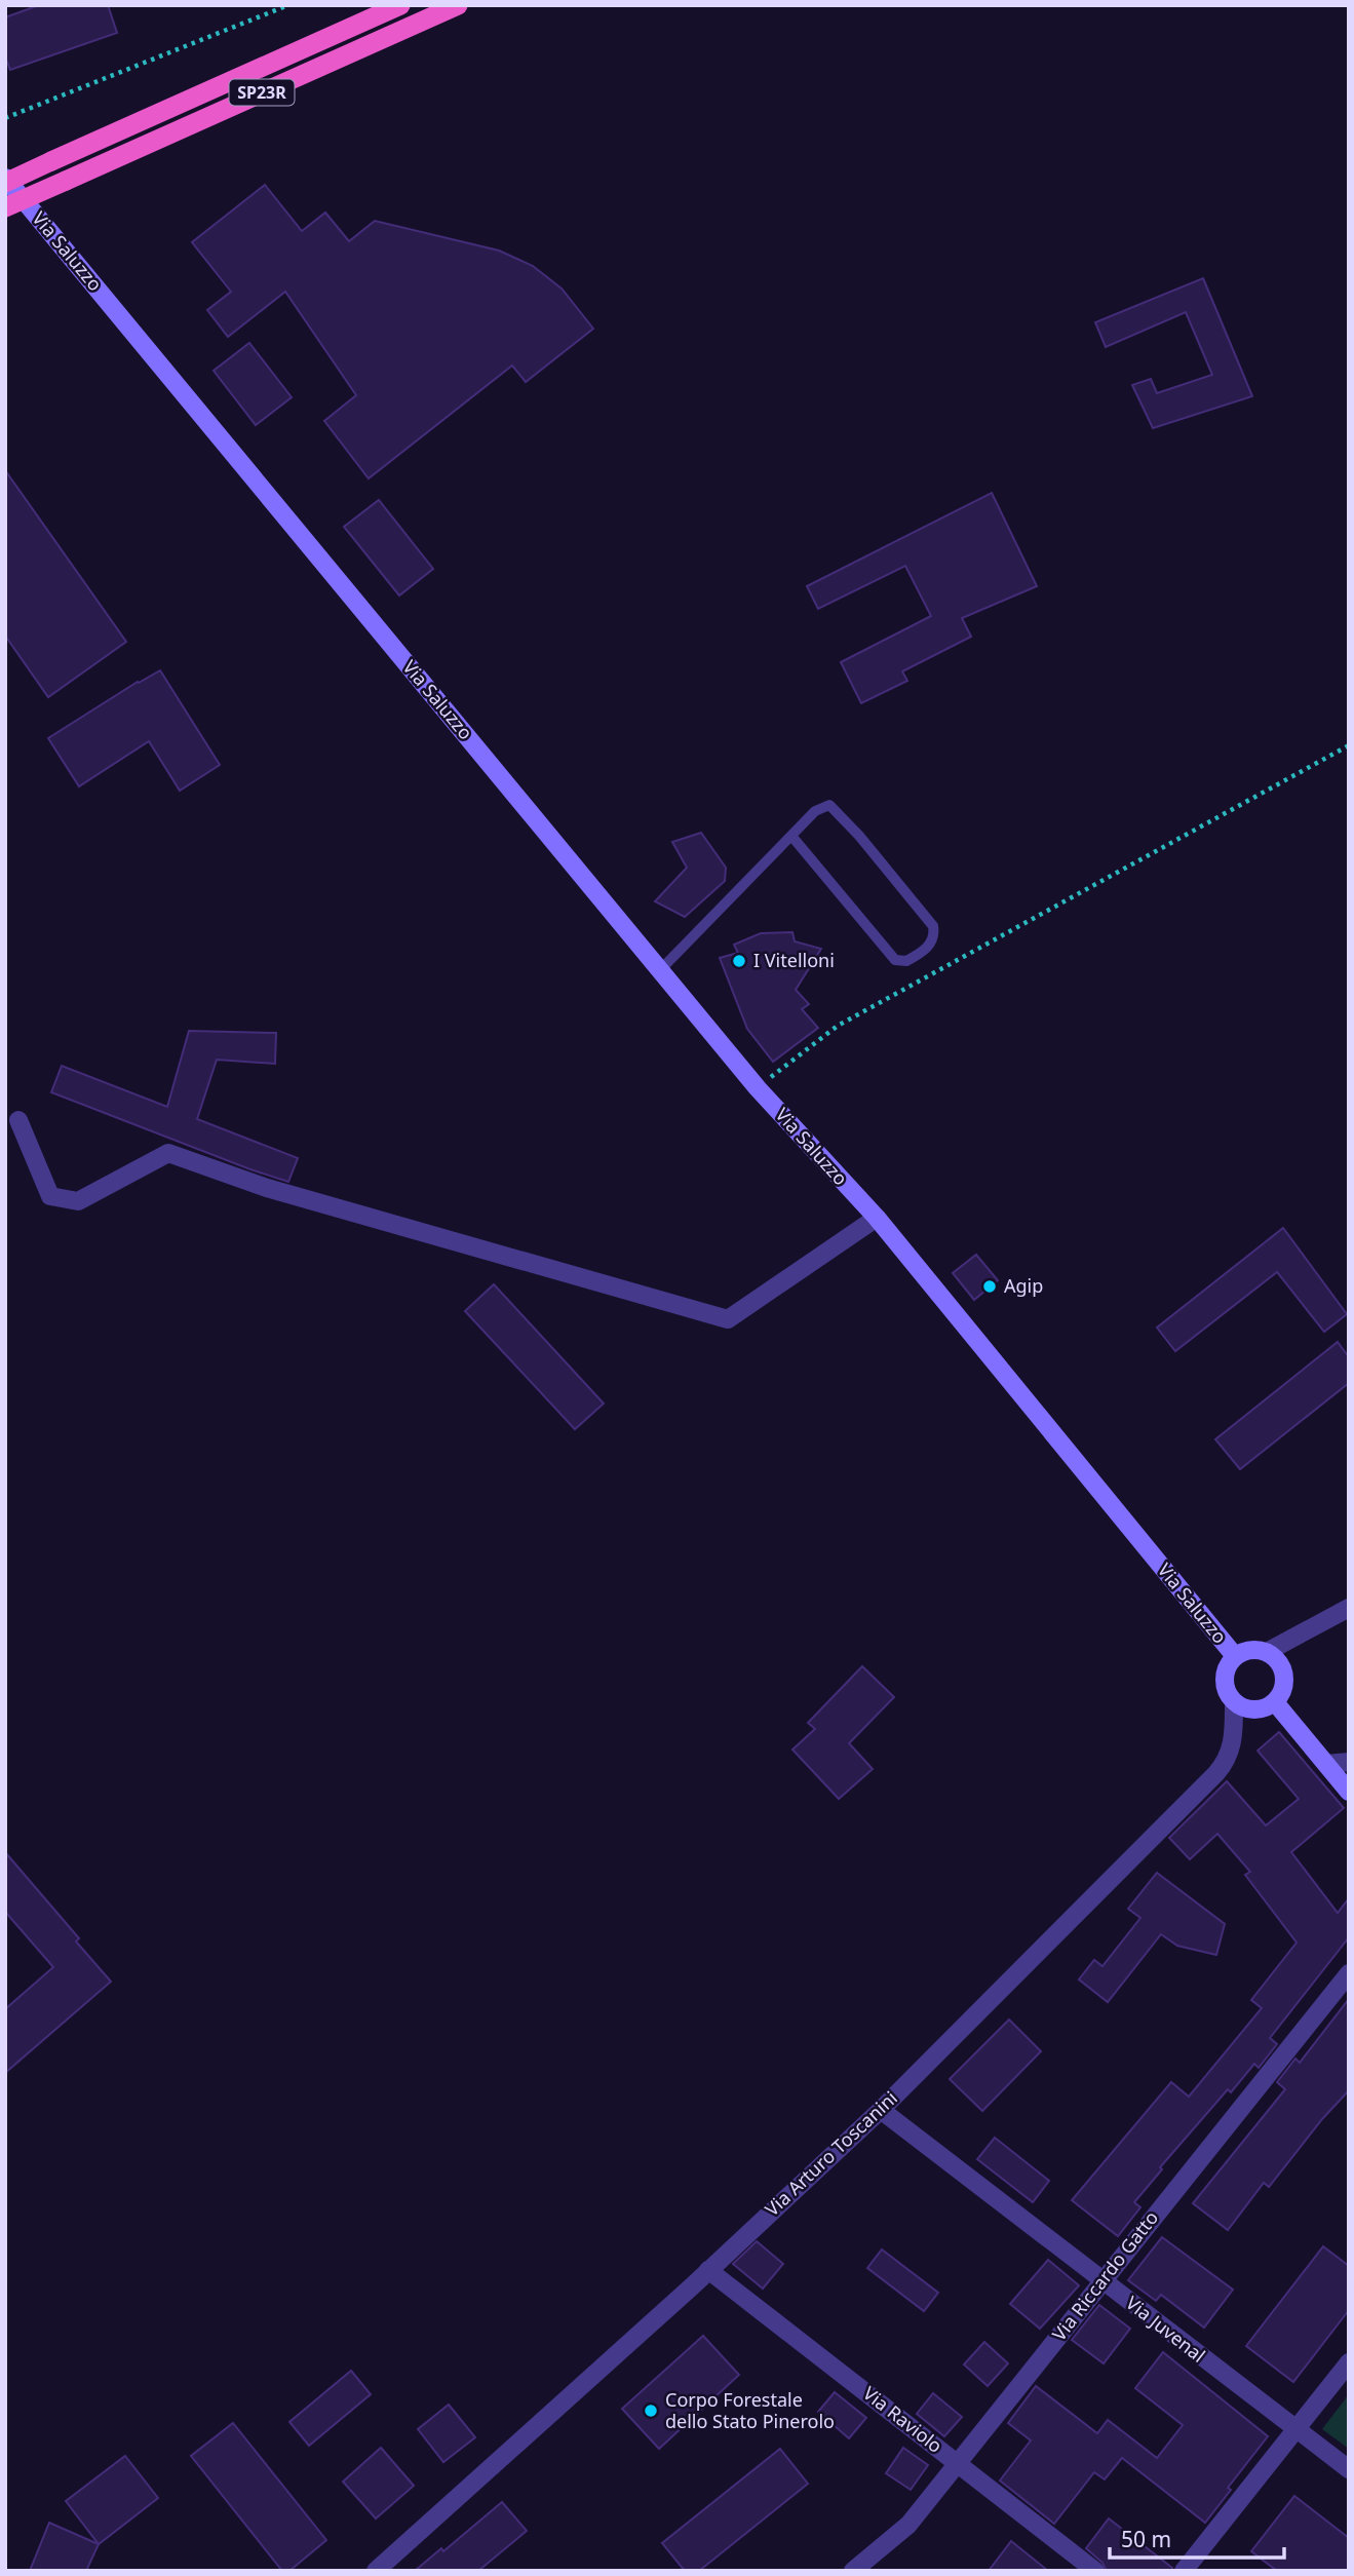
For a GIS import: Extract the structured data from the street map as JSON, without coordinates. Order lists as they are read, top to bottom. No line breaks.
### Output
{"streets":{"highway":["SP23R"],"main road":["Via Saluzzo"],"street":["Via Arturo Toscanini","Via Riccardo Gatto","Via Juvenal","Via Raviolo"]},"crossings":[["Via Saluzzo","Via Arturo Toscanini"],["Via Arturo Toscanini","Via Juvenal"],["Via Arturo Toscanini","Via Raviolo"],["Via Riccardo Gatto","Via Juvenal"],["Via Riccardo Gatto","Via Raviolo"]],"places":["I Vitelloni","Agip","Corpo Forestale dello Stato Pinerolo"],"scale_bar":"50 m"}
